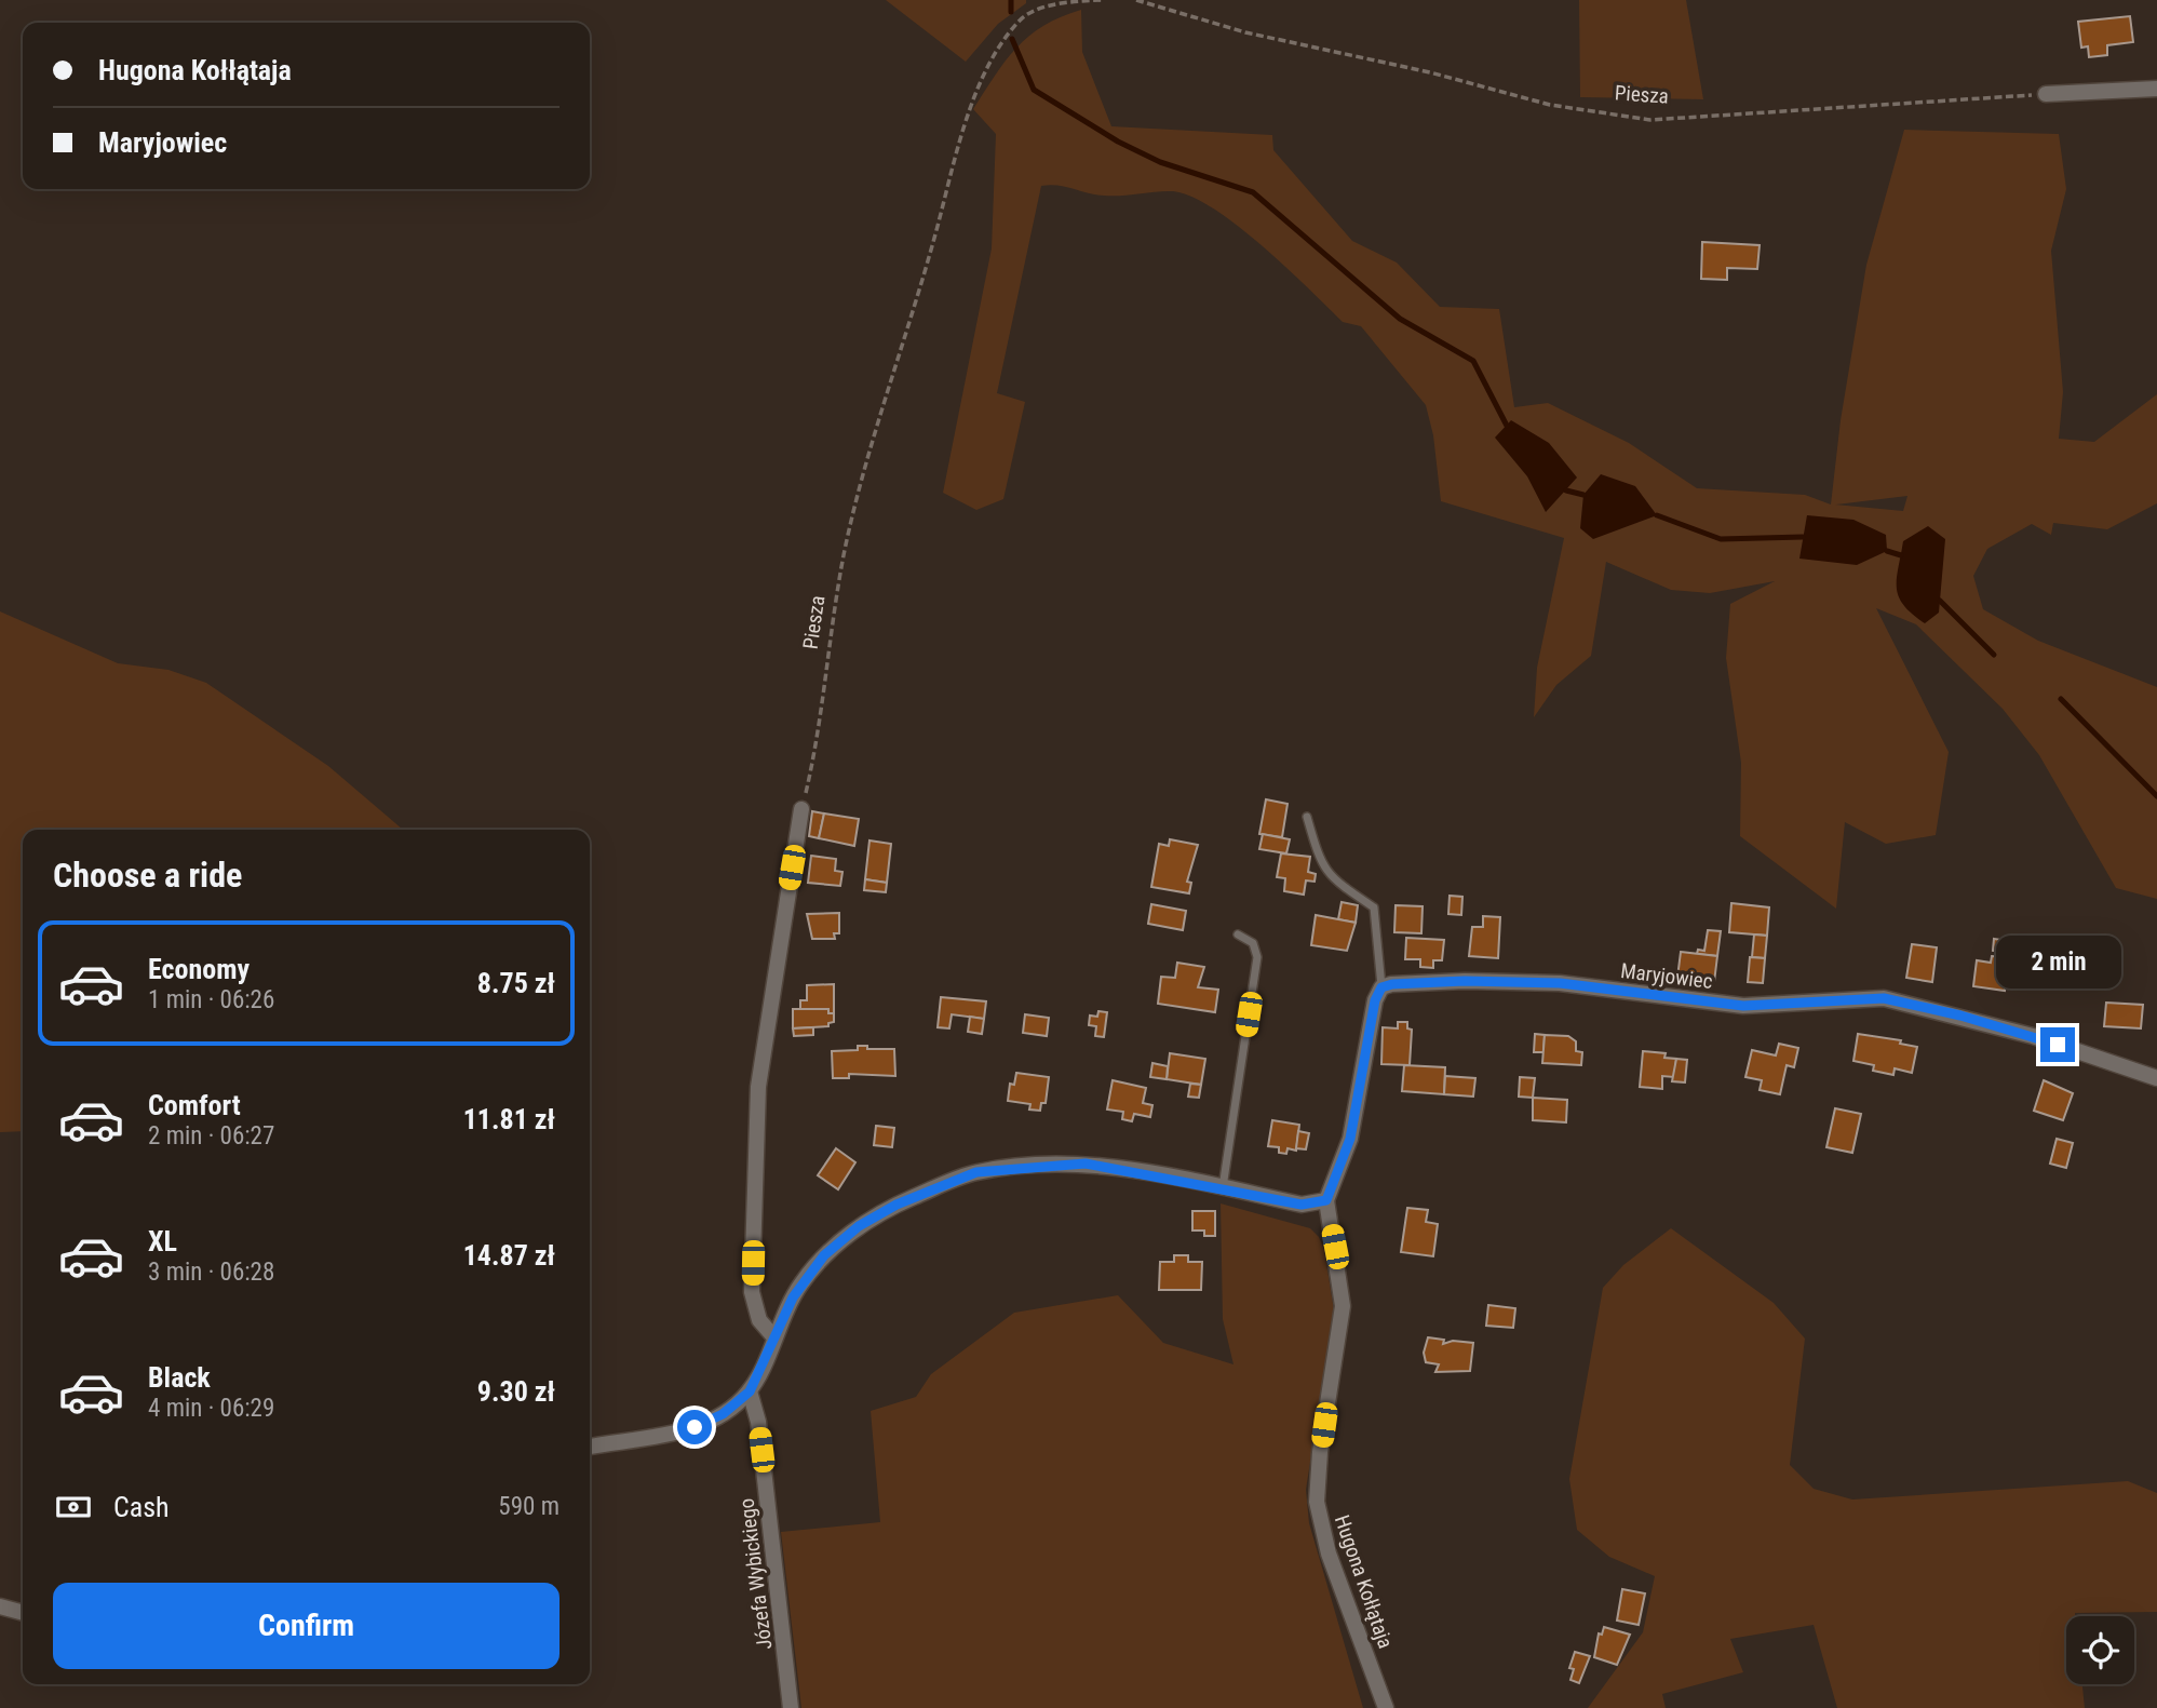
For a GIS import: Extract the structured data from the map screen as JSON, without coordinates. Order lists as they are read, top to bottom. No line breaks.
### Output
{"streets":{"street":["Maryjowiec","Józefa Wybickiego","Hugona Kołłątaja"],"path":["Piesza"]},"page":{"banner":["Hugona Kołłątaja","Maryjowiec"],"heading":"Choose a ride","list":[{"name":"Economy","note":"1 min · 06:26","value":"8.75 zł"},{"name":"Comfort","note":"2 min · 06:27","value":"11.81 zł"},{"name":"XL","note":"3 min · 06:28","value":"14.87 zł"},{"name":"Black","note":"4 min · 06:29","value":"9.30 zł"}],"bubble":"2 min","pay":["Cash","590 m"],"buttons":"Confirm"}}
